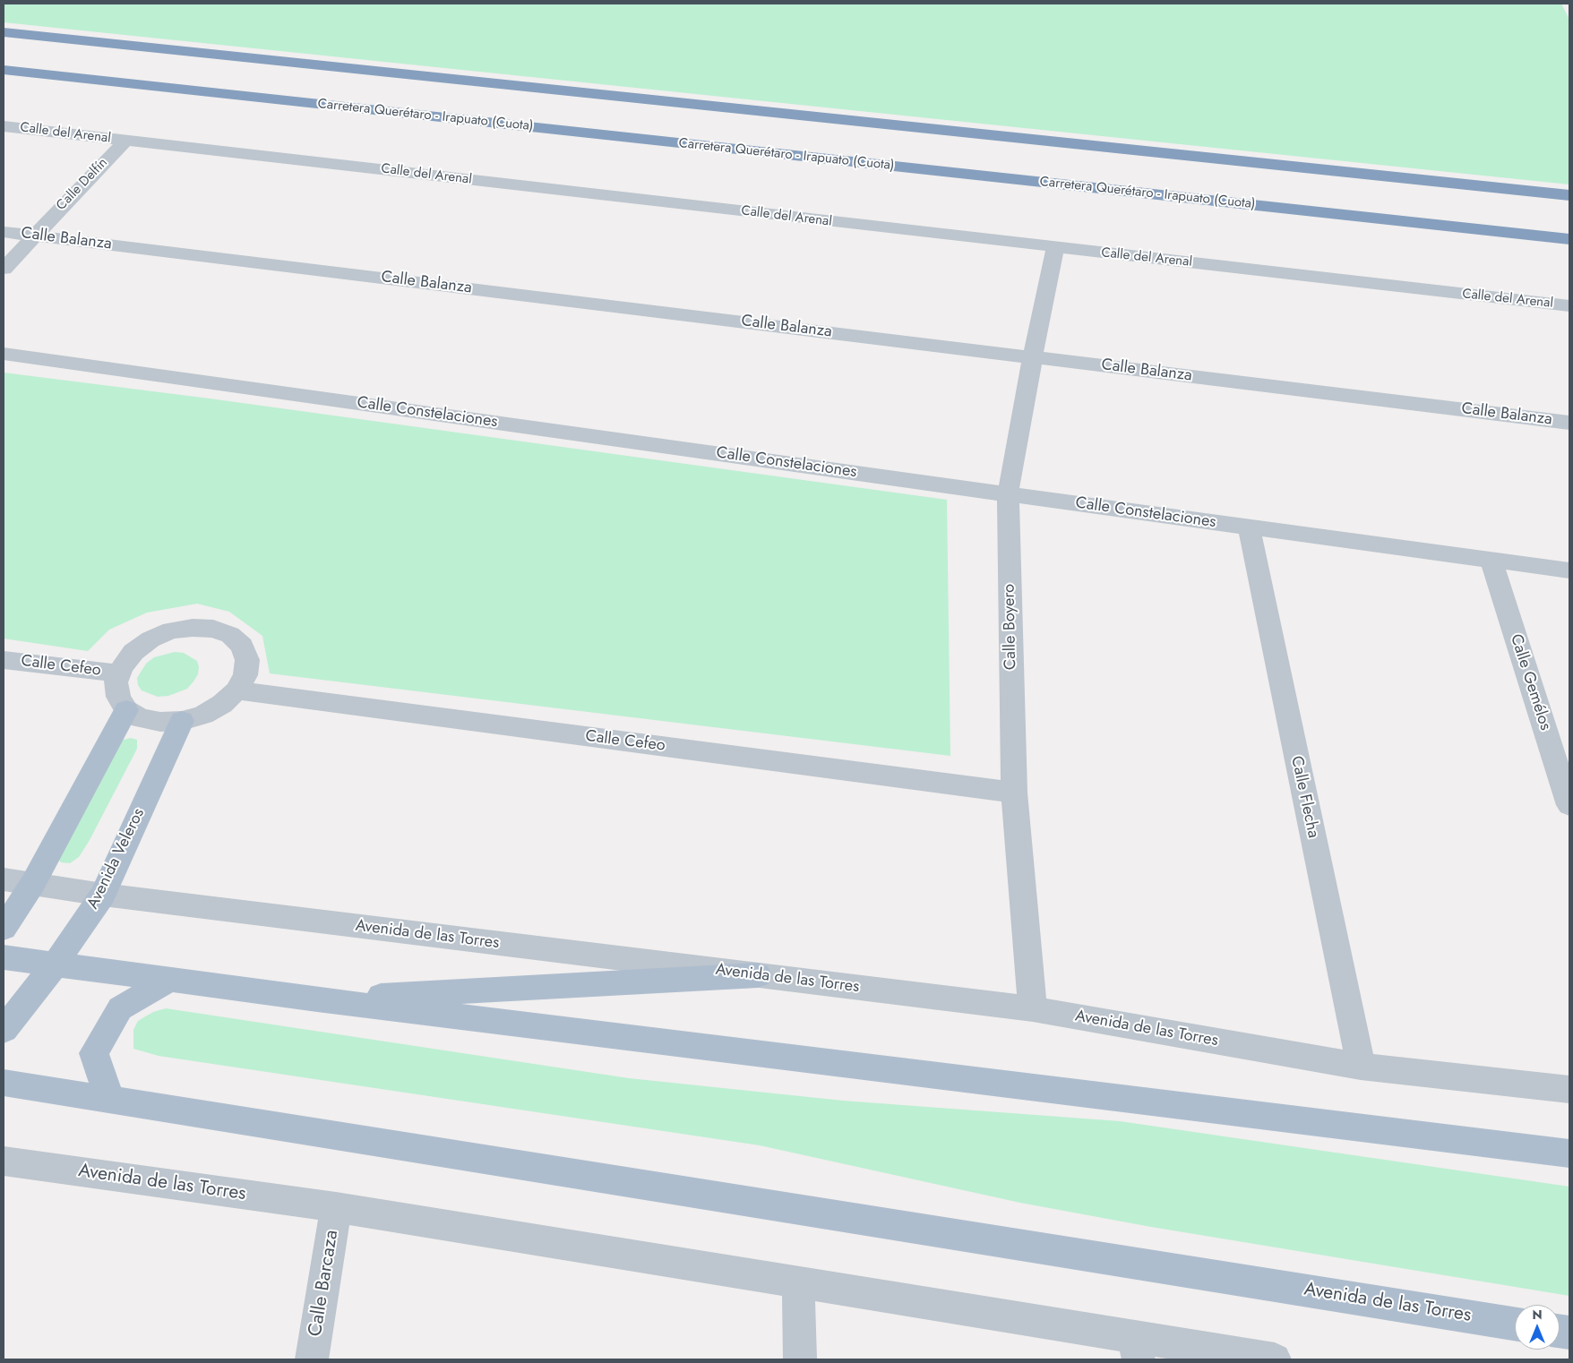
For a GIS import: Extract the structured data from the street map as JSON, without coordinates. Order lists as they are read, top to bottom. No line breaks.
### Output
{"streets":{"highway":["Carretera Querétaro - Irapuato (Cuota)"],"main road":["Avenida Veleros","Avenida de las Torres"],"street":["Calle del Arenal","Calle Delfín","Calle Balanza","Calle Constelaciones","Calle Boyero","Calle Cefeo","Calle Gemélos","Calle Flecha","Calle Barcaza"]},"crossings":[["Calle del Arenal","Calle Delfín"],["Calle del Arenal","Calle Boyero"],["Calle Delfín","Calle Balanza"],["Calle Balanza","Calle Boyero"],["Calle Constelaciones","Calle Boyero"],["Calle Constelaciones","Calle Gemélos"],["Calle Constelaciones","Calle Flecha"],["Calle Boyero","Calle Cefeo"],["Calle Boyero","Avenida de las Torres"],["Calle Cefeo","Avenida Veleros"],["Calle Flecha","Avenida de las Torres"],["Avenida Veleros","Avenida de las Torres"],["Avenida de las Torres","Calle Barcaza"]],"north":"top"}
